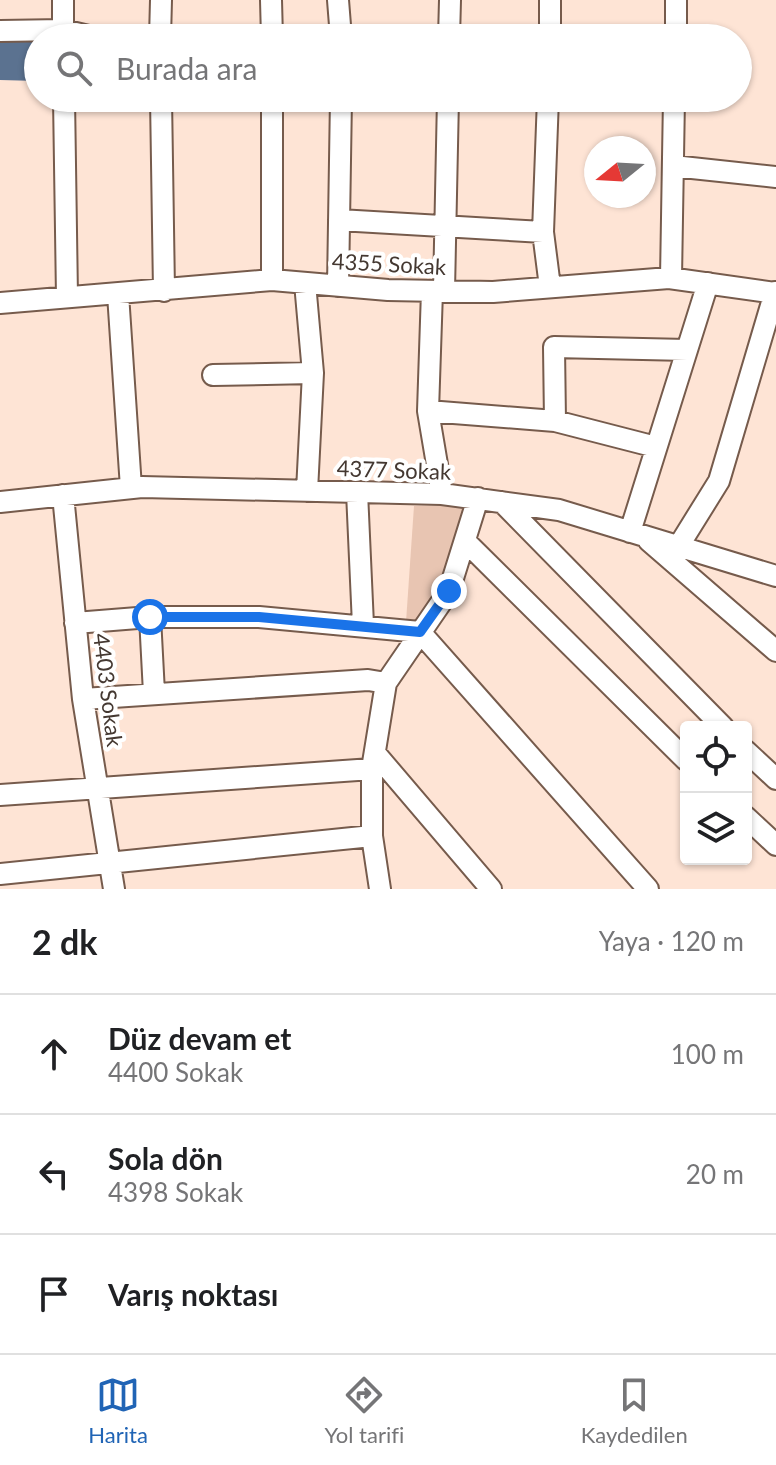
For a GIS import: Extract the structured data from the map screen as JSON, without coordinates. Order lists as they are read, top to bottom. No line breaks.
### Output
{"streets":{"street":["4355 Sokak","4377 Sokak","4403 Sokak"]},"crossings":[["4377 Sokak","4403 Sokak"]],"north":"left","page":{"search":"Burada ara","heading":["2 dk","Yaya · 120 m"],"list":[["Düz devam et","4400 Sokak","100 m"],["Sola dön","4398 Sokak","20 m"],"Varış noktası"],"nav":["Harita","Yol tarifi","Kaydedilen"]}}
